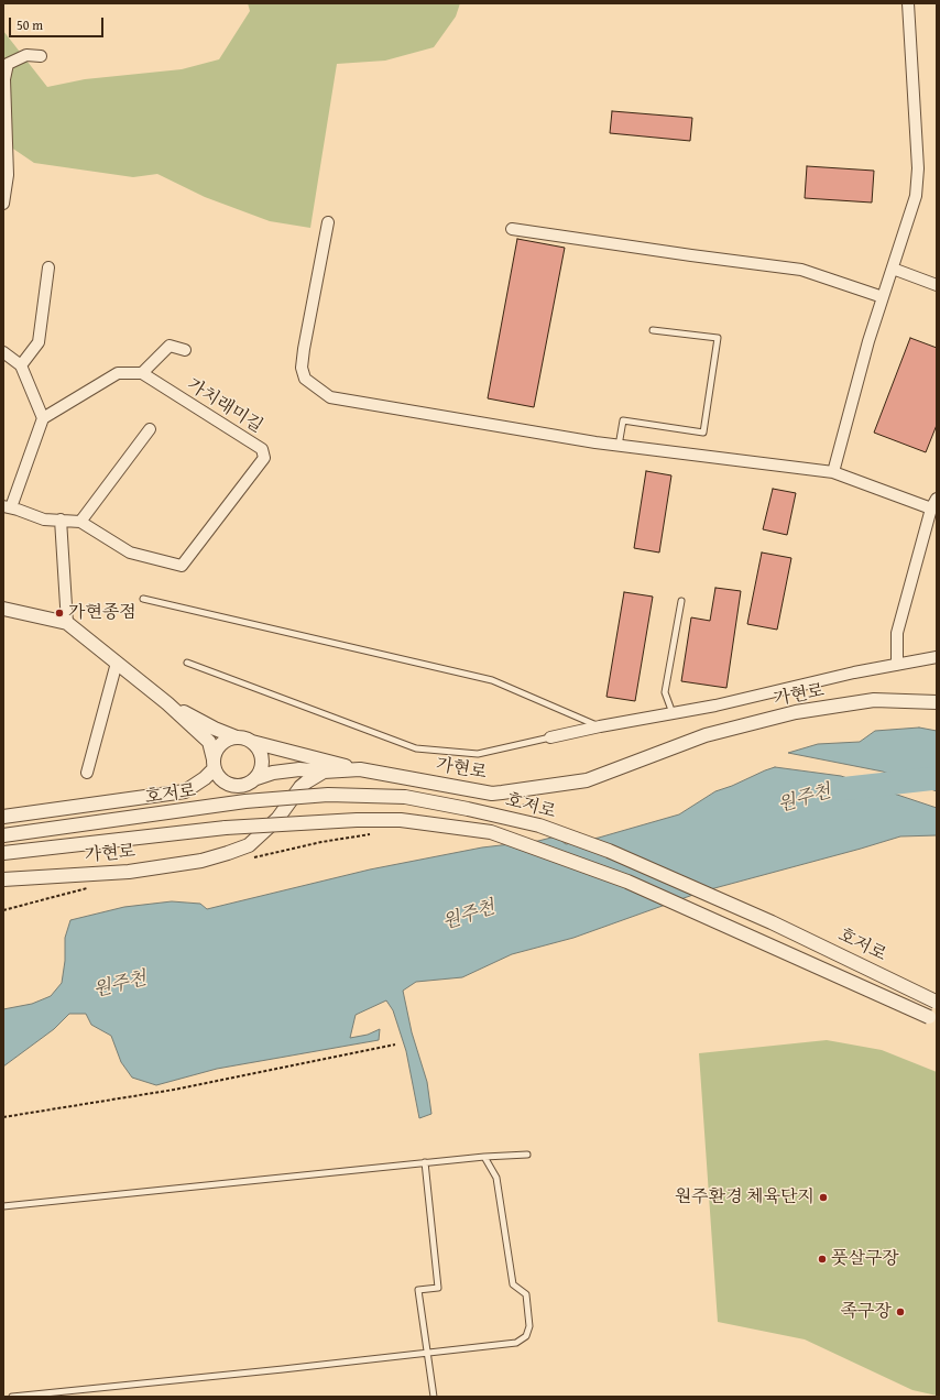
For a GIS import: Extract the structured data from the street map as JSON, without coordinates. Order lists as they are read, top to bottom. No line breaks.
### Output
{"streets":{"street":["가치래미길","가현로","호저로"]},"water":["원주천"],"places":["가현종점","원주환경 체육단지","풋살구장","족구장"],"scale_bar":"50 m"}
